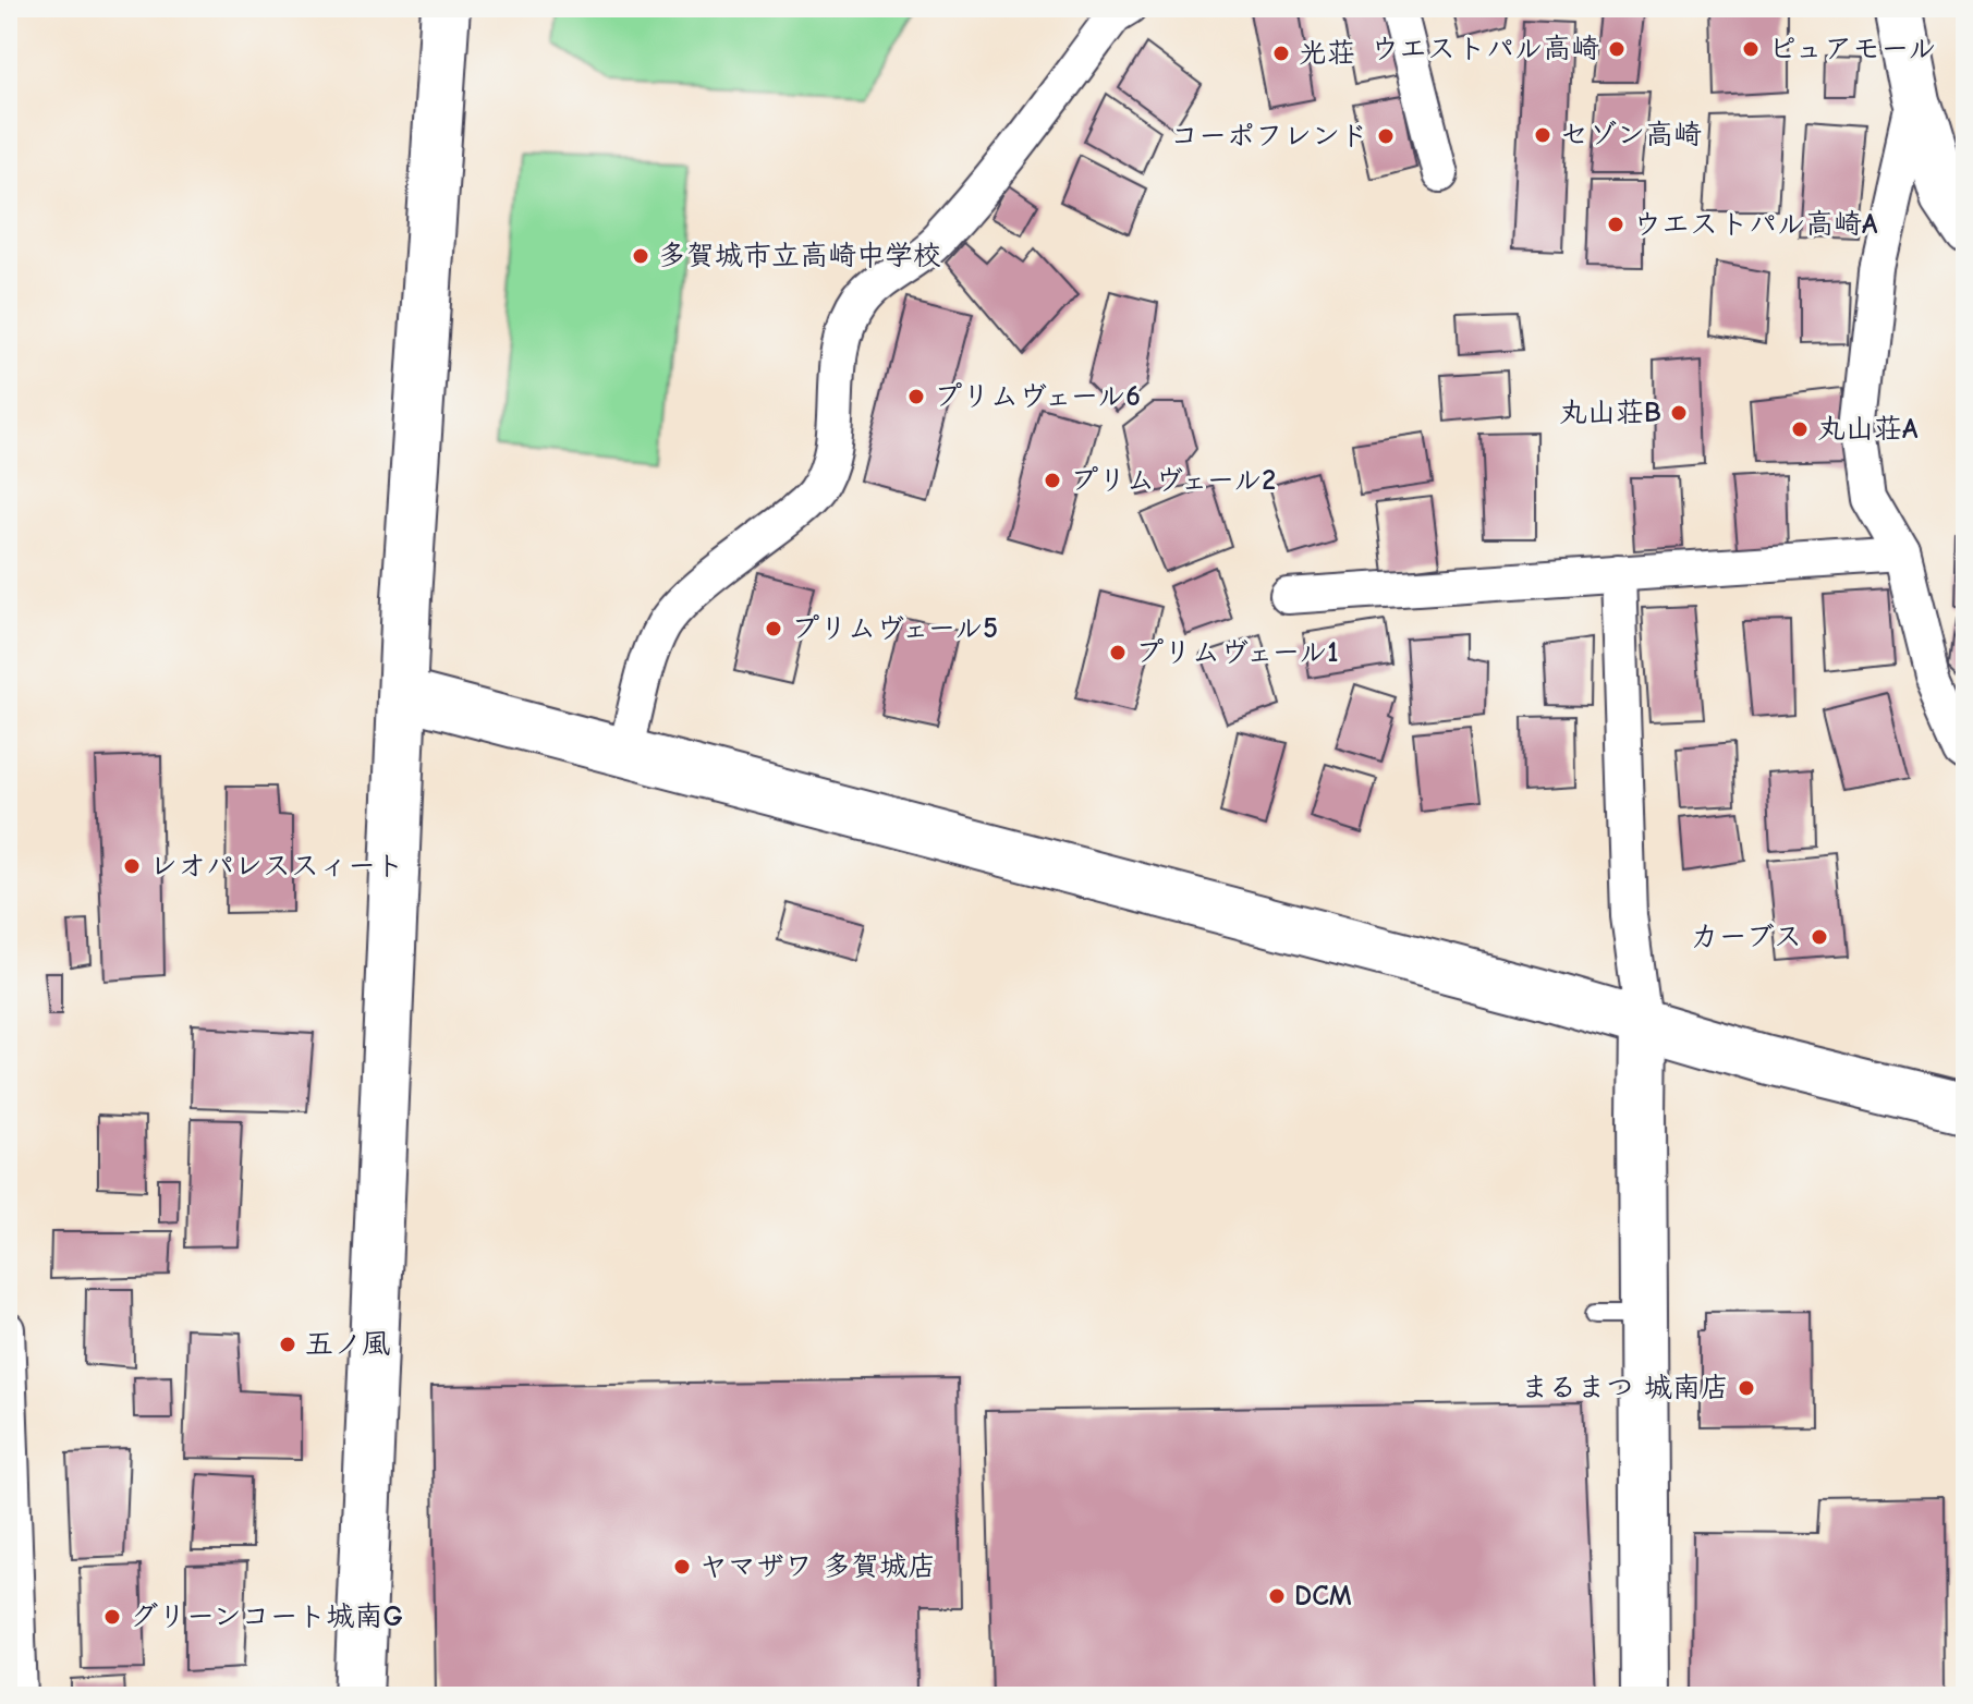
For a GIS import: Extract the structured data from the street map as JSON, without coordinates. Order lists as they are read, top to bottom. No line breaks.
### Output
{"places":["ウエストパル高崎","ピュアモール","光荘","セゾン高崎","コーポフレンド","ウエストパル高崎A","多賀城市立高崎中学校","プリムヴェール6","丸山荘B","丸山荘A","プリムヴェール2","プリムヴェール5","プリムヴェール1","レオパレススィート","カーブス","五ノ風","まるまつ 城南店","ヤマザワ 多賀城店","DCM","グリーンコート城南G"]}
